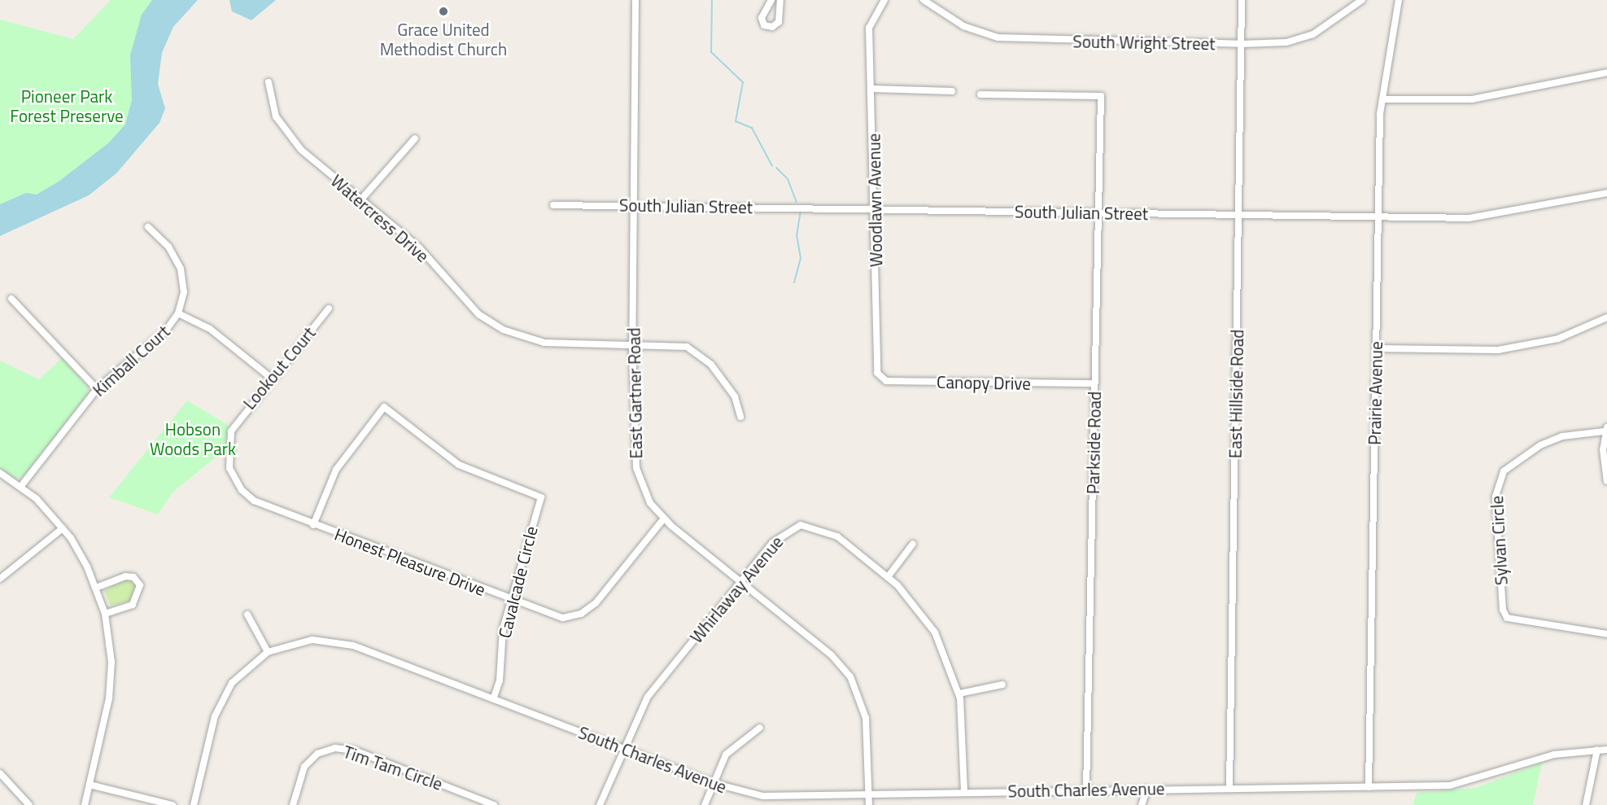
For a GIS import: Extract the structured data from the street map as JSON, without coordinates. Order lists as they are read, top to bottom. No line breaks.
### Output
{"streets":{"street":["South Wright Street","Woodlawn Avenue","South Julian Street","Watercress Drive","Kimball Court","Lookout Court","Canopy Drive","East Gartner Road","Prairie Avenue","East Hillside Road","Parkside Road","Sylvan Circle","Honest Pleasure Drive","Cavalcade Circle","Whirlaway Avenue","South Charles Avenue","Tim Tam Circle"]},"crossings":[["South Wright Street","East Hillside Road"],["Woodlawn Avenue","South Julian Street"],["Woodlawn Avenue","Canopy Drive"],["South Julian Street","East Gartner Road"],["South Julian Street","Prairie Avenue"],["South Julian Street","East Hillside Road"],["South Julian Street","Parkside Road"],["Watercress Drive","East Gartner Road"],["Lookout Court","Honest Pleasure Drive"],["Canopy Drive","Parkside Road"],["East Gartner Road","Honest Pleasure Drive"],["East Gartner Road","Whirlaway Avenue"],["East Gartner Road","South Charles Avenue"],["Prairie Avenue","South Charles Avenue"],["East Hillside Road","South Charles Avenue"],["Parkside Road","South Charles Avenue"],["Honest Pleasure Drive","Cavalcade Circle"],["Cavalcade Circle","South Charles Avenue"],["Whirlaway Avenue","South Charles Avenue"]],"parks":["Pioneer Park Forest Preserve","Hobson Woods Park"],"places":["Grace United Methodist Church"]}
